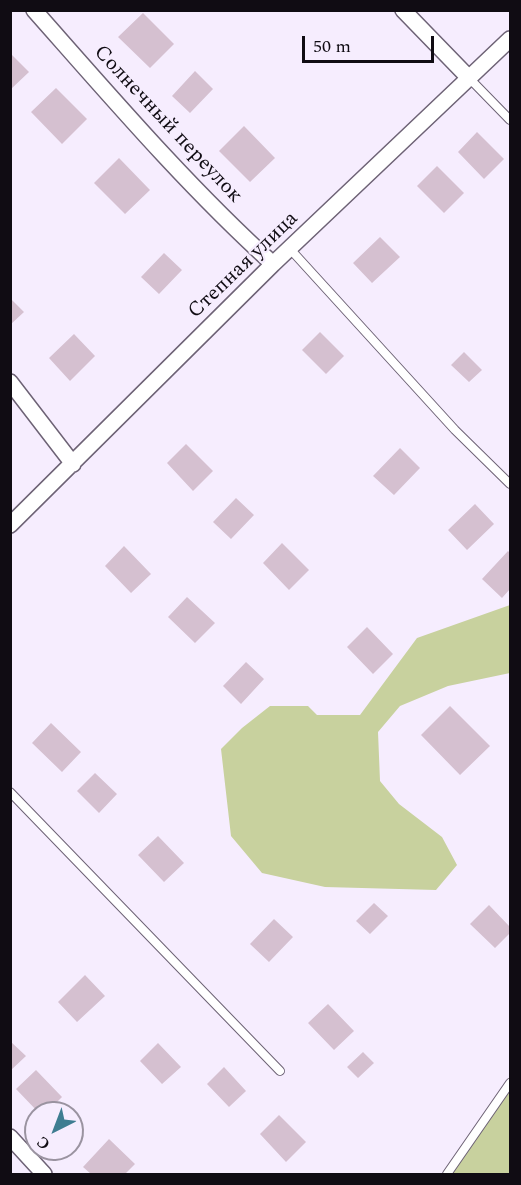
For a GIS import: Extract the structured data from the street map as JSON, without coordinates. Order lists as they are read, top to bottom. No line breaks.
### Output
{"streets":{"street":["Солнечный переулок","Степная улица"]},"crossings":[["Солнечный переулок","Степная улица"]],"scale_bar":"50 m","north":"bottom left"}
